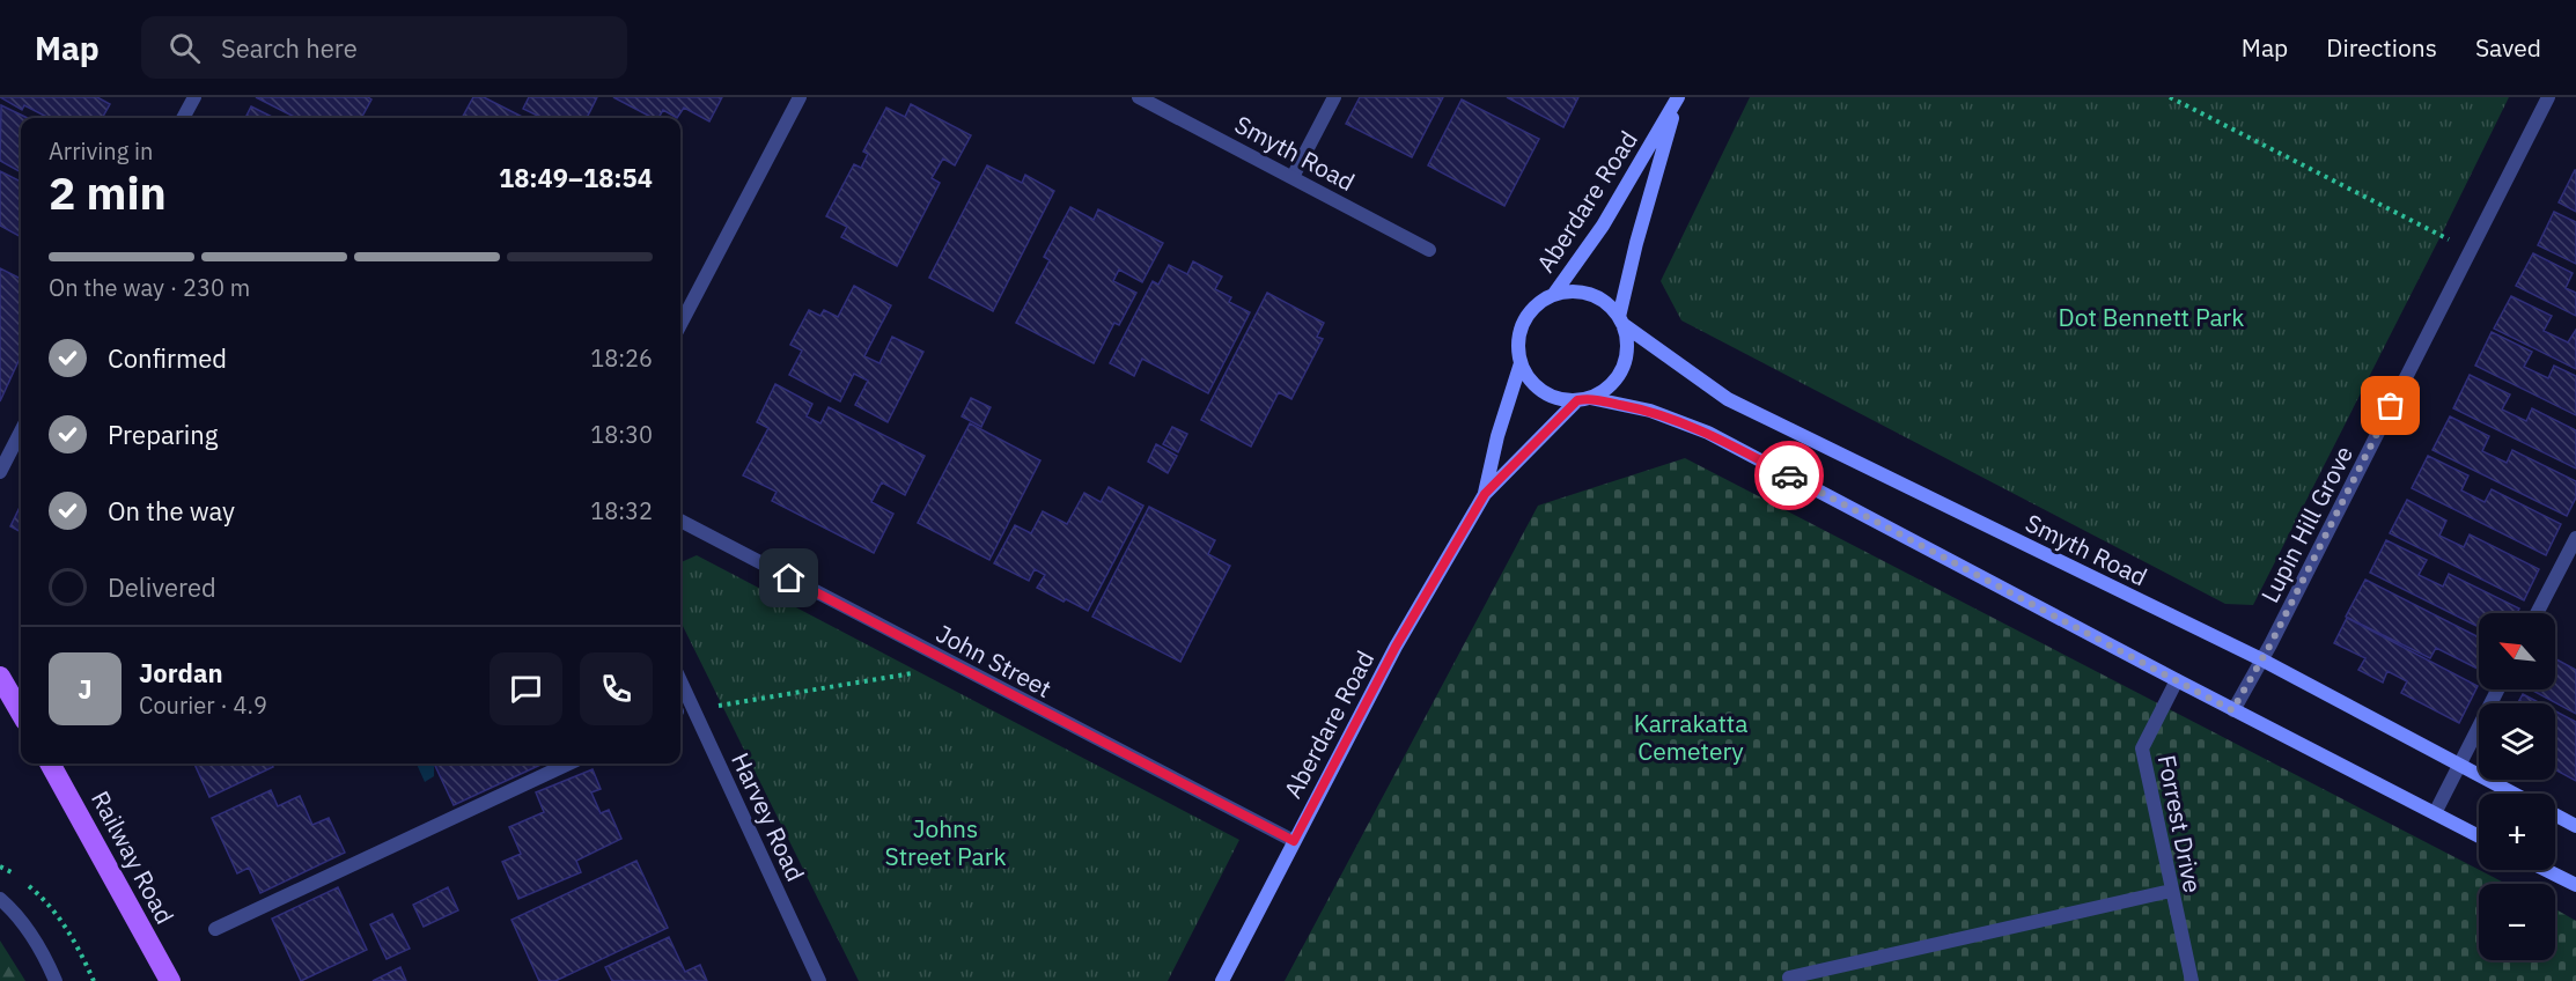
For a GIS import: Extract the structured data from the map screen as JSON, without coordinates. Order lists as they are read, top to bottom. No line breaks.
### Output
{"streets":{"main road":["Smyth Road","Aberdare Road","Railway Road"],"street":["Lupin Hill Grove","John Street","Harvey Road","Forrest Drive"]},"crossings":[["Smyth Road","Aberdare Road"],["Smyth Road","Lupin Hill Grove"],["Aberdare Road","John Street"]],"parks":["Dot Bennett Park","Karrakatta Cemetery","Johns Street Park"],"north":"top left","page":{"header":"Map","search":"Search here","nav":["Map","Directions","Saved"],"heading":["2 min","Arriving in","18:49–18:54"],"panel":["Jordan","Courier · 4.9"],"bar":"On the way · 230 m","list":[["Confirmed","18:26"],["Preparing","18:30"],["On the way","18:32"],"Delivered"],"map_buttons":["+","−"],"round":"J"}}
